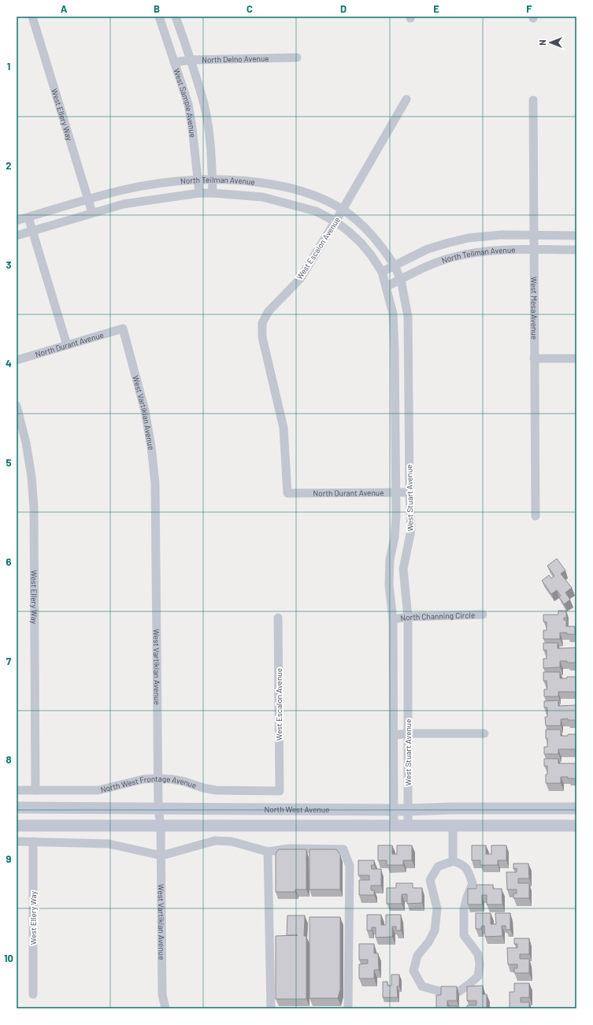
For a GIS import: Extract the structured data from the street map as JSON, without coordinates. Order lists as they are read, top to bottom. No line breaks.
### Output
{"streets":{"main road":["North West Avenue"],"street":["North Delno Avenue","West Sample Avenue","West Ellery Way","North Teilman Avenue","West Escalon Avenue","West Mesa Avenue","North Durant Avenue","West Vartikian Avenue","West Stuart Avenue","North Channing Circle","North West Frontage Avenue"]},"crossings":[["North Delno Avenue","West Sample Avenue"],["West Sample Avenue","North Teilman Avenue"],["West Ellery Way","North Teilman Avenue"],["West Ellery Way","North West Frontage Avenue"],["North Teilman Avenue","West Escalon Avenue"],["North Teilman Avenue","West Mesa Avenue"],["North Teilman Avenue","West Stuart Avenue"],["West Escalon Avenue","North Durant Avenue"],["West Escalon Avenue","North West Frontage Avenue"],["North Durant Avenue","West Vartikian Avenue"],["North Durant Avenue","West Stuart Avenue"],["West Vartikian Avenue","North West Frontage Avenue"],["West Vartikian Avenue","North West Avenue"],["West Stuart Avenue","North Channing Circle"],["West Stuart Avenue","North West Avenue"]],"north":"left","grid":{"columns":["A","B","C","D","E","F"],"rows":["1","2","3","4","5","6","7","8","9","10"]}}
